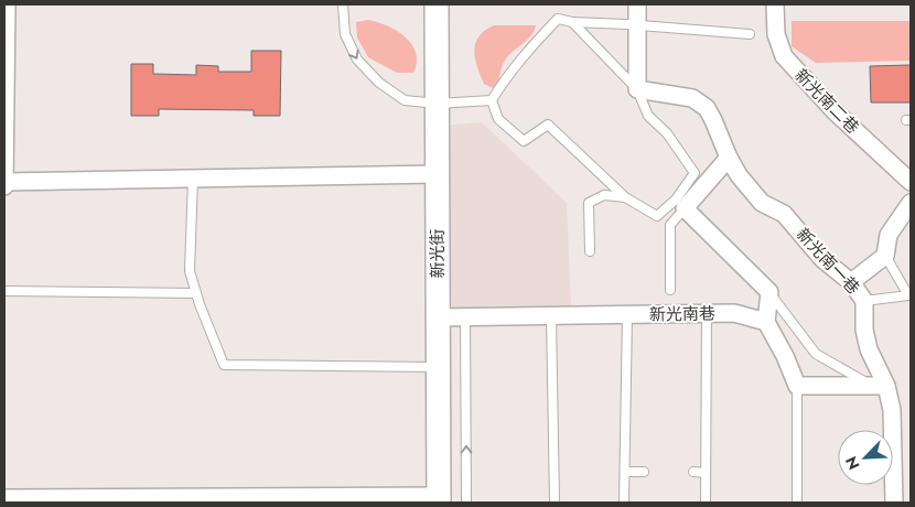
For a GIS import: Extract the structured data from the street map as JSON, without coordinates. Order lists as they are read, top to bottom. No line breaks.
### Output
{"streets":{"street":["新光南二巷","新光街","新光南一巷","新光南巷"]},"crossings":[["新光街","新光南巷"]],"north":"bottom left"}
